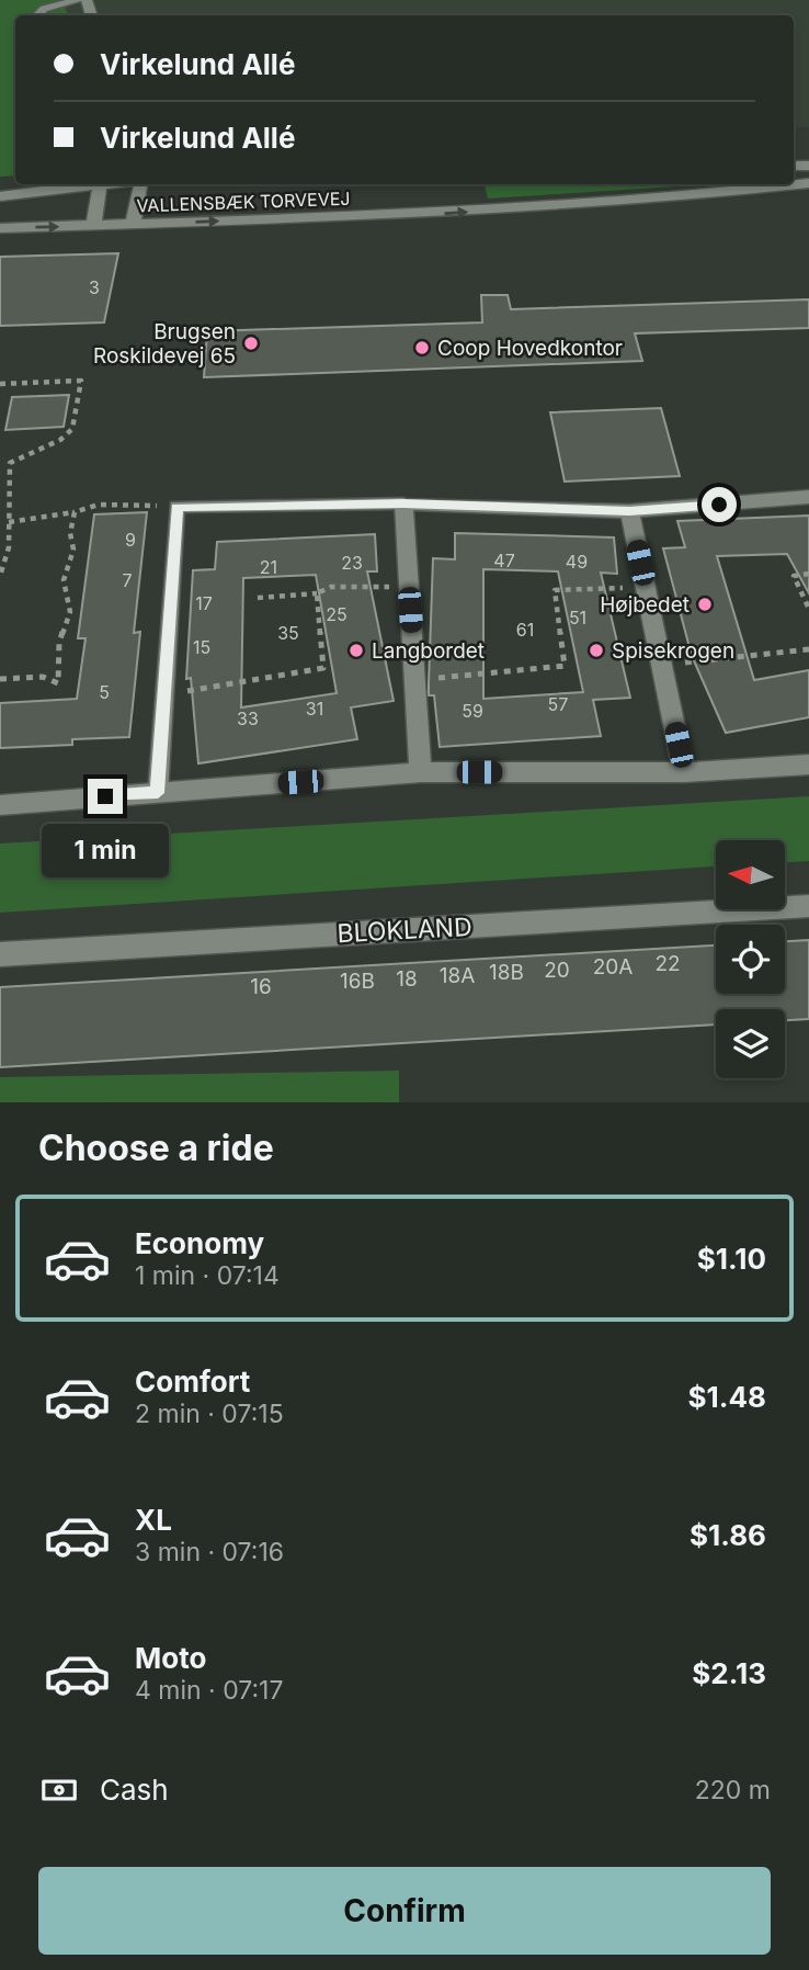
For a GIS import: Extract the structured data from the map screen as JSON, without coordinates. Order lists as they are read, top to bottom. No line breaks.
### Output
{"streets":{"street":["VALLENSBÆK TORVEVEJ","BLOKLAND"]},"one_way":["VALLENSBÆK TORVEVEJ"],"places":["Brugsen Roskildevej 65","Coop Hovedkontor","Højbedet","Langbordet","Spisekrogen"],"house_numbers":["3","9","47","49","23","21","7","17","25","51","61","35","15","5","57","31","59","33","22","20A","20","18B","18A","18","16B","16"],"north":"left","page":{"banner":["Virkelund Allé","Virkelund Allé"],"bubble":"1 min","heading":"Choose a ride","list":[{"name":"Economy","note":"1 min · 07:14","value":"$1.10"},{"name":"Comfort","note":"2 min · 07:15","value":"$1.48"},{"name":"XL","note":"3 min · 07:16","value":"$1.86"},{"name":"Moto","note":"4 min · 07:17","value":"$2.13"}],"pay":["Cash","220 m"],"buttons":"Confirm"}}
